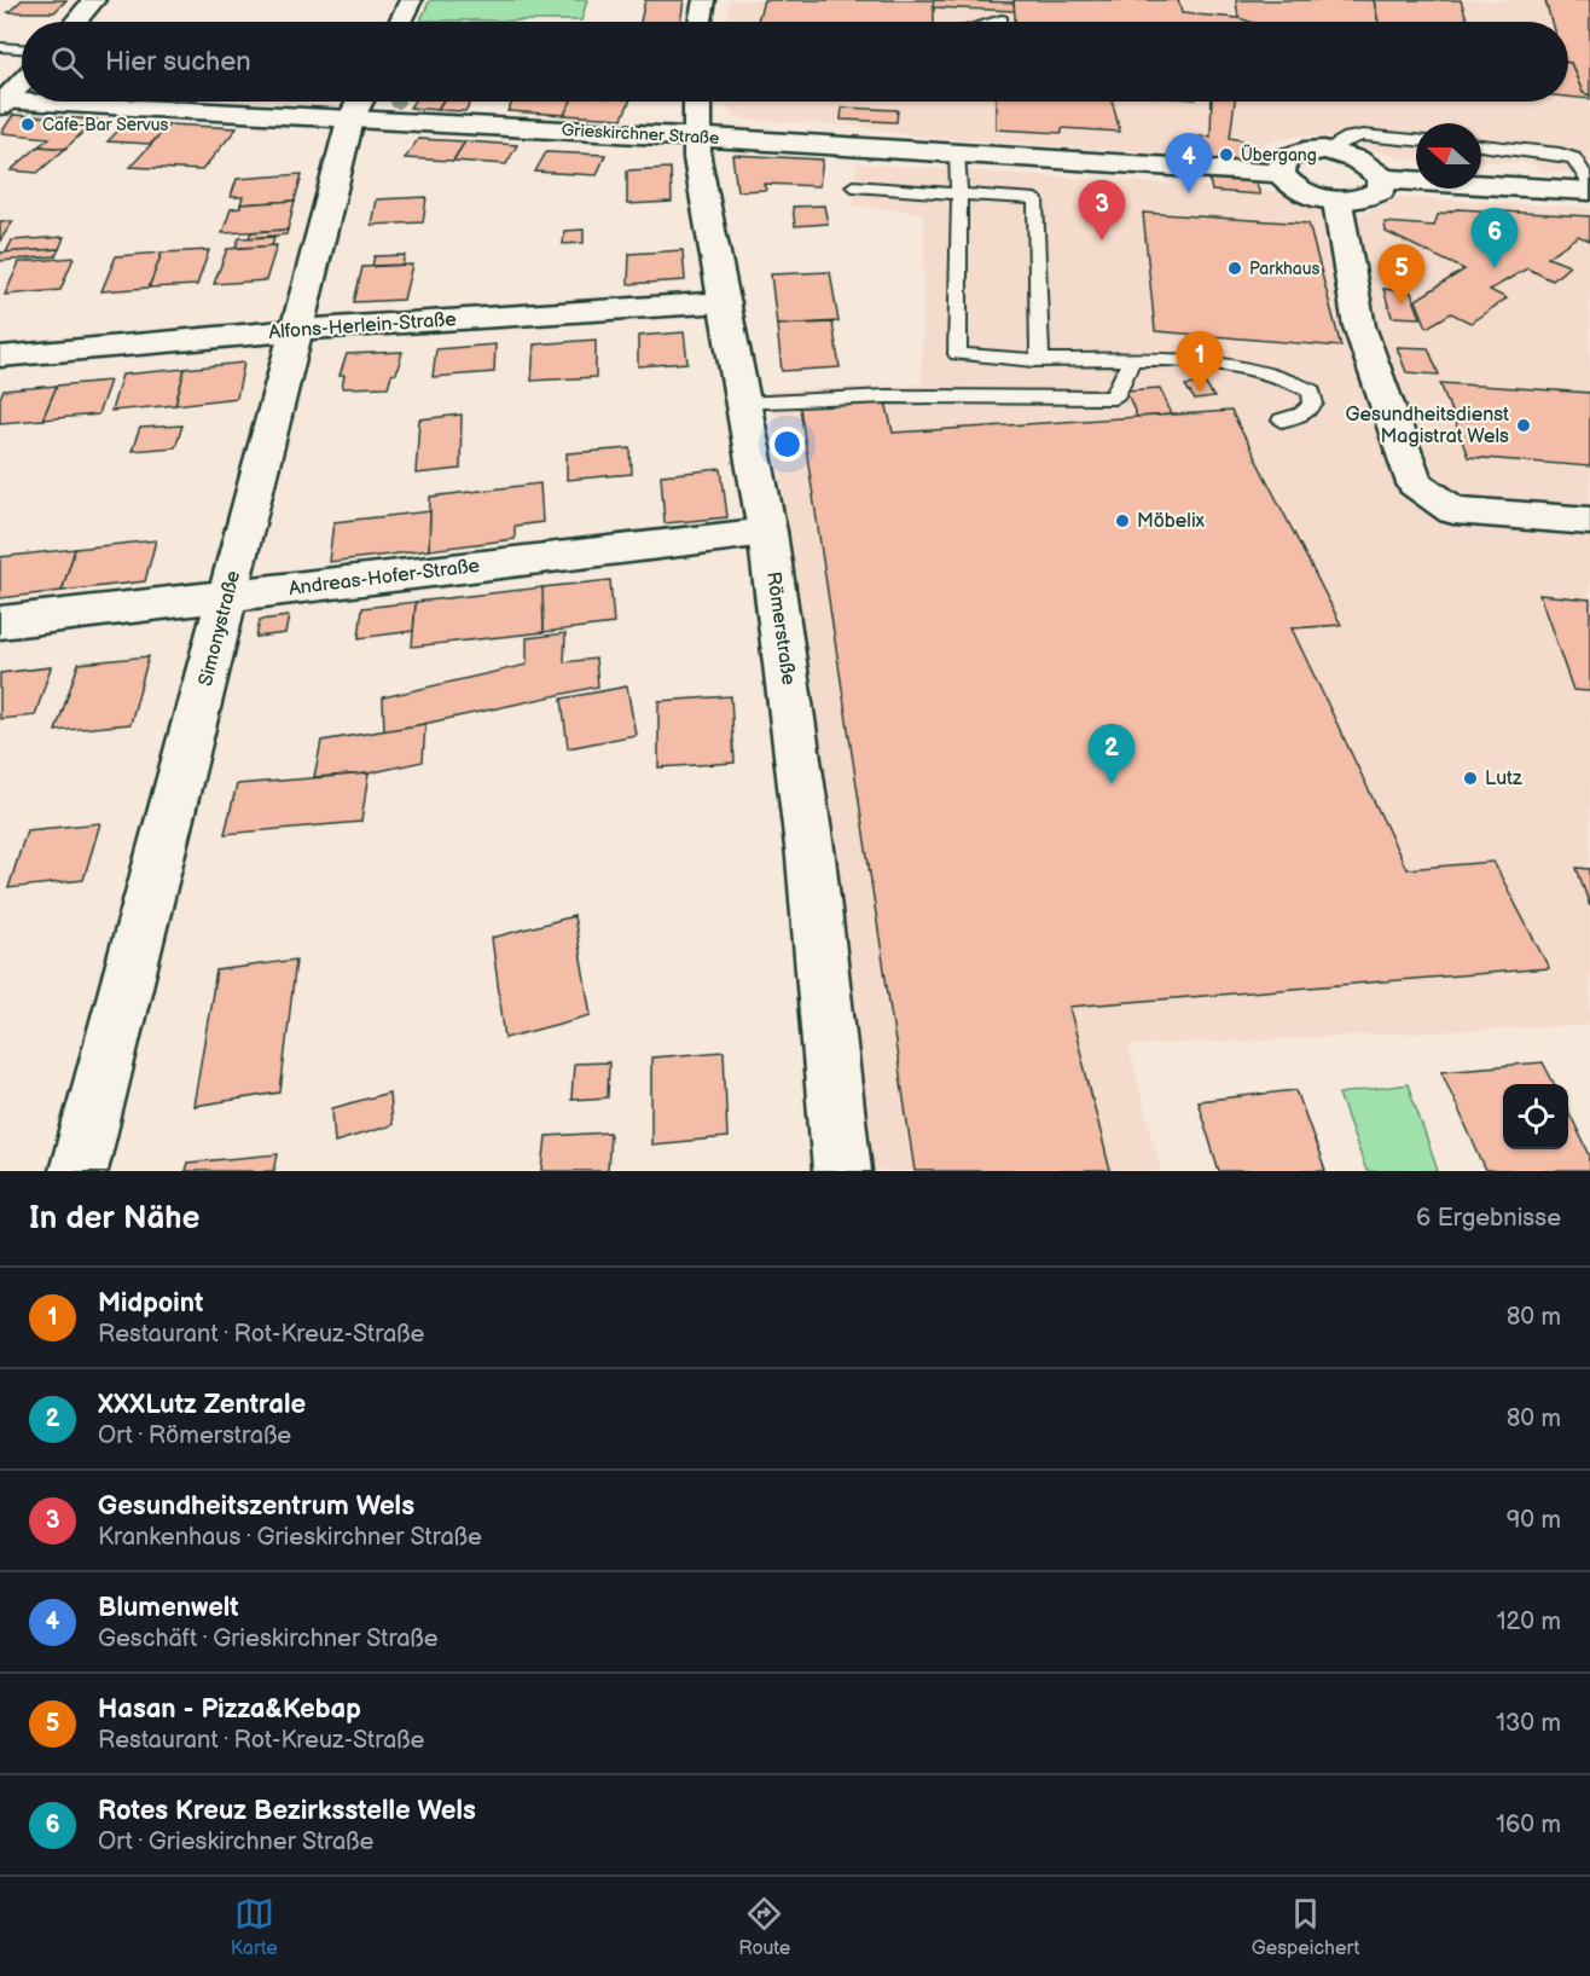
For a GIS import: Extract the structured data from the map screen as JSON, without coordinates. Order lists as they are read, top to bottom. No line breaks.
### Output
{"streets":{"main road":["Grieskirchner Straße","Alfons-Herlein-Straße","Andreas-Hofer-Straße","Simonystraße","Römerstraße"]},"crossings":[["Grieskirchner Straße","Simonystraße"],["Grieskirchner Straße","Römerstraße"],["Alfons-Herlein-Straße","Simonystraße"],["Alfons-Herlein-Straße","Römerstraße"],["Andreas-Hofer-Straße","Simonystraße"],["Andreas-Hofer-Straße","Römerstraße"]],"places":["Cafe-Bar Servus","Übergang","Parkhaus","Gesundheitsdienst Magistrat Wels","Möbelix","Lutz"],"north":"left","page":{"search":"Hier suchen","pins":["4","3","6","5","1","2"],"heading":["In der Nähe","6 Ergebnisse"],"list":[{"mark":"1","name":"Midpoint","note":"Restaurant · Rot-Kreuz-Straße","value":"80 m"},{"mark":"2","name":"XXXLutz Zentrale","note":"Ort · Römerstraße","value":"80 m"},{"mark":"3","name":"Gesundheitszentrum Wels","note":"Krankenhaus · Grieskirchner Straße","value":"90 m"},{"mark":"4","name":"Blumenwelt","note":"Geschäft · Grieskirchner Straße","value":"120 m"},{"mark":"5","name":"Hasan - Pizza&Kebap","note":"Restaurant · Rot-Kreuz-Straße","value":"130 m"},{"mark":"6","name":"Rotes Kreuz Bezirksstelle Wels","note":"Ort · Grieskirchner Straße","value":"160 m"}],"nav":["Karte","Route","Gespeichert"]}}
